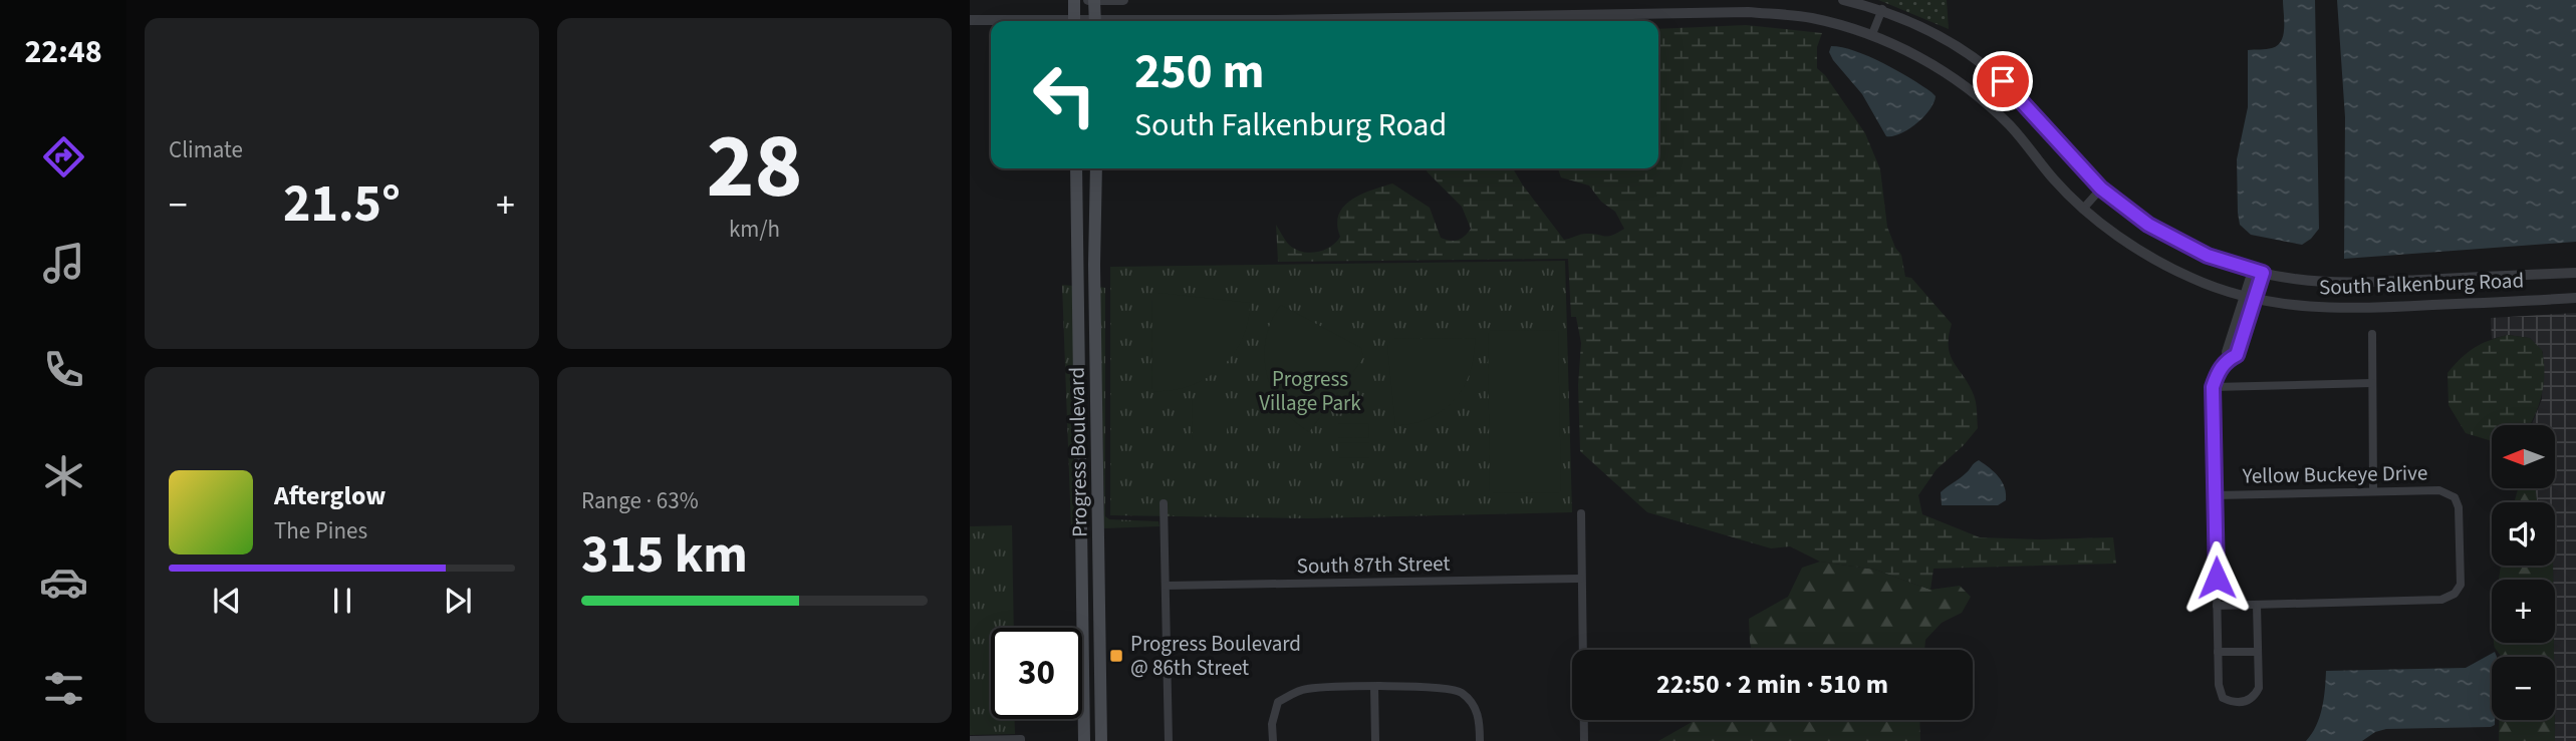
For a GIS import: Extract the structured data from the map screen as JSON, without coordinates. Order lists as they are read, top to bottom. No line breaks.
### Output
{"streets":{"main road":["Progress Boulevard"],"street":["South Falkenburg Road","Yellow Buckeye Drive","South 87th Street"]},"parks":["Progress Village Park"],"places":{"transit":["Progress Boulevard @ 86th Street"]},"north":"left","page":{"tabs":"22:48","tile":["Climate",["28","km/h"],["Range · 63%","315 km"]],"turn":["250 m","South Falkenburg Road"],"heat":["−","21.5°","+"],"map_buttons":["+","−"],"song":["Afterglow","The Pines"],"limit":"30","trip":"22:50 · 2 min · 510 m"}}
